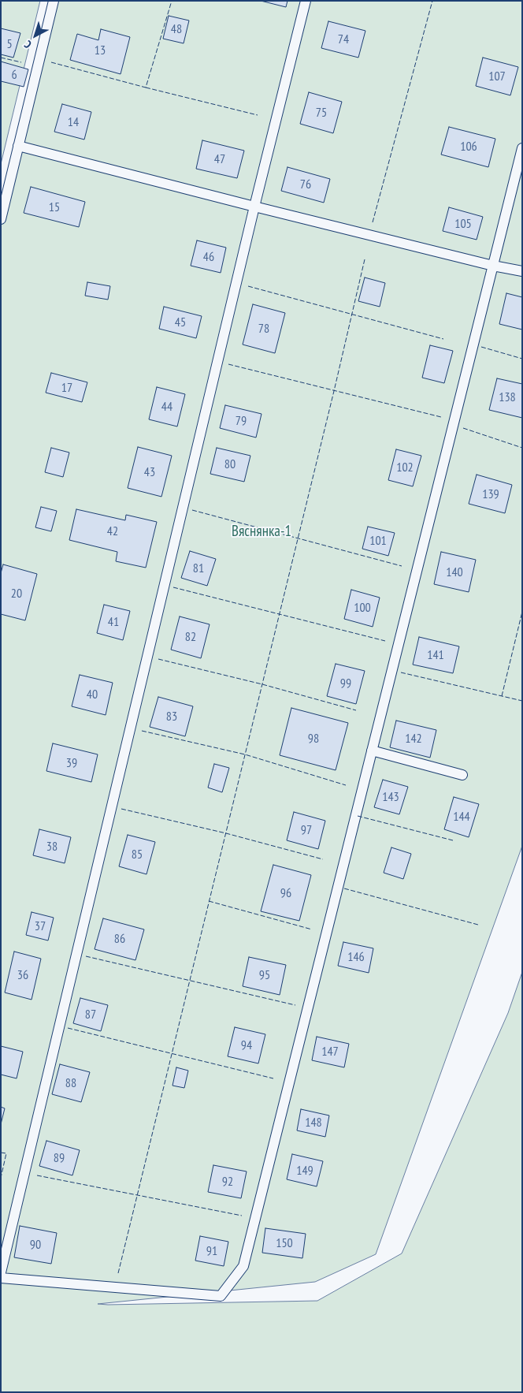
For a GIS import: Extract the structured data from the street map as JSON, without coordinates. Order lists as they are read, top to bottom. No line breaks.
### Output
{"parks":["Вяснянка-1"],"house_numbers":["48","74","5","13","6","107","75","14","106","47","76","15","105","46","45","78","17","138","44","79","80","102","43","139","42","101","81","140","20","100","41","82","141","99","40","83","98","142","39","143","144","97","38","85","96","37","86","146","36","95","87","94","147","88","148","89","149","92","150","90","91"],"north":"bottom left"}
